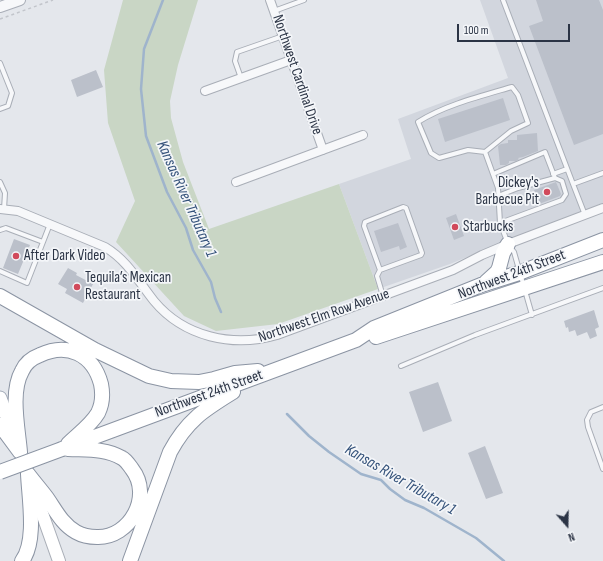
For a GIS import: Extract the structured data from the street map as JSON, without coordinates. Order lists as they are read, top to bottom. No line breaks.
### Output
{"streets":{"highway":["Northwest 24th Street"],"street":["Northwest Cardinal Drive","Northwest Elm Row Avenue"]},"water":["Kansas River Tributary 1"],"places":["Dickey's Barbecue Pit","Starbucks","After Dark Video","Tequila’s Mexican Restaurant"],"scale_bar":"100 m","north":"bottom"}
